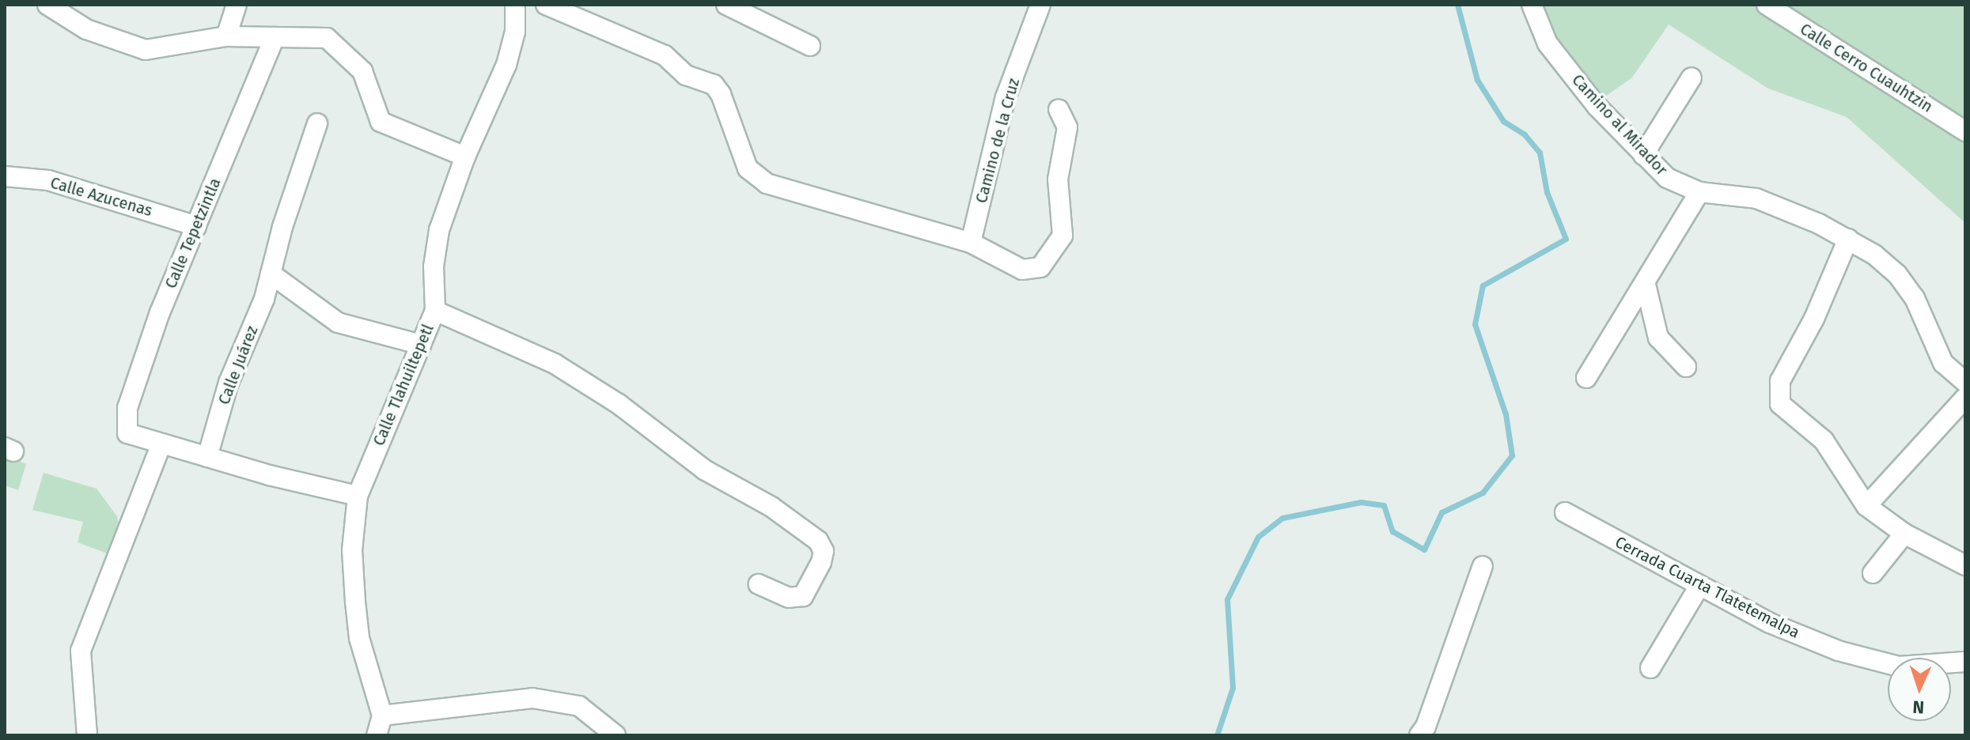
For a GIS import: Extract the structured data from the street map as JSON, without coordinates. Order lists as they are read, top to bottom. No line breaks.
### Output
{"streets":{"street":["Calle Cerro Cuauhtzin","Camino al Mirador","Camino de la Cruz","Calle Azucenas","Calle Tepetzintla","Calle Juárez","Calle Tlahuiltepetl","Cerrada Cuarta Tlatetemalpa"]},"crossings":[["Calle Azucenas","Calle Tepetzintla"]],"north":"bottom"}
